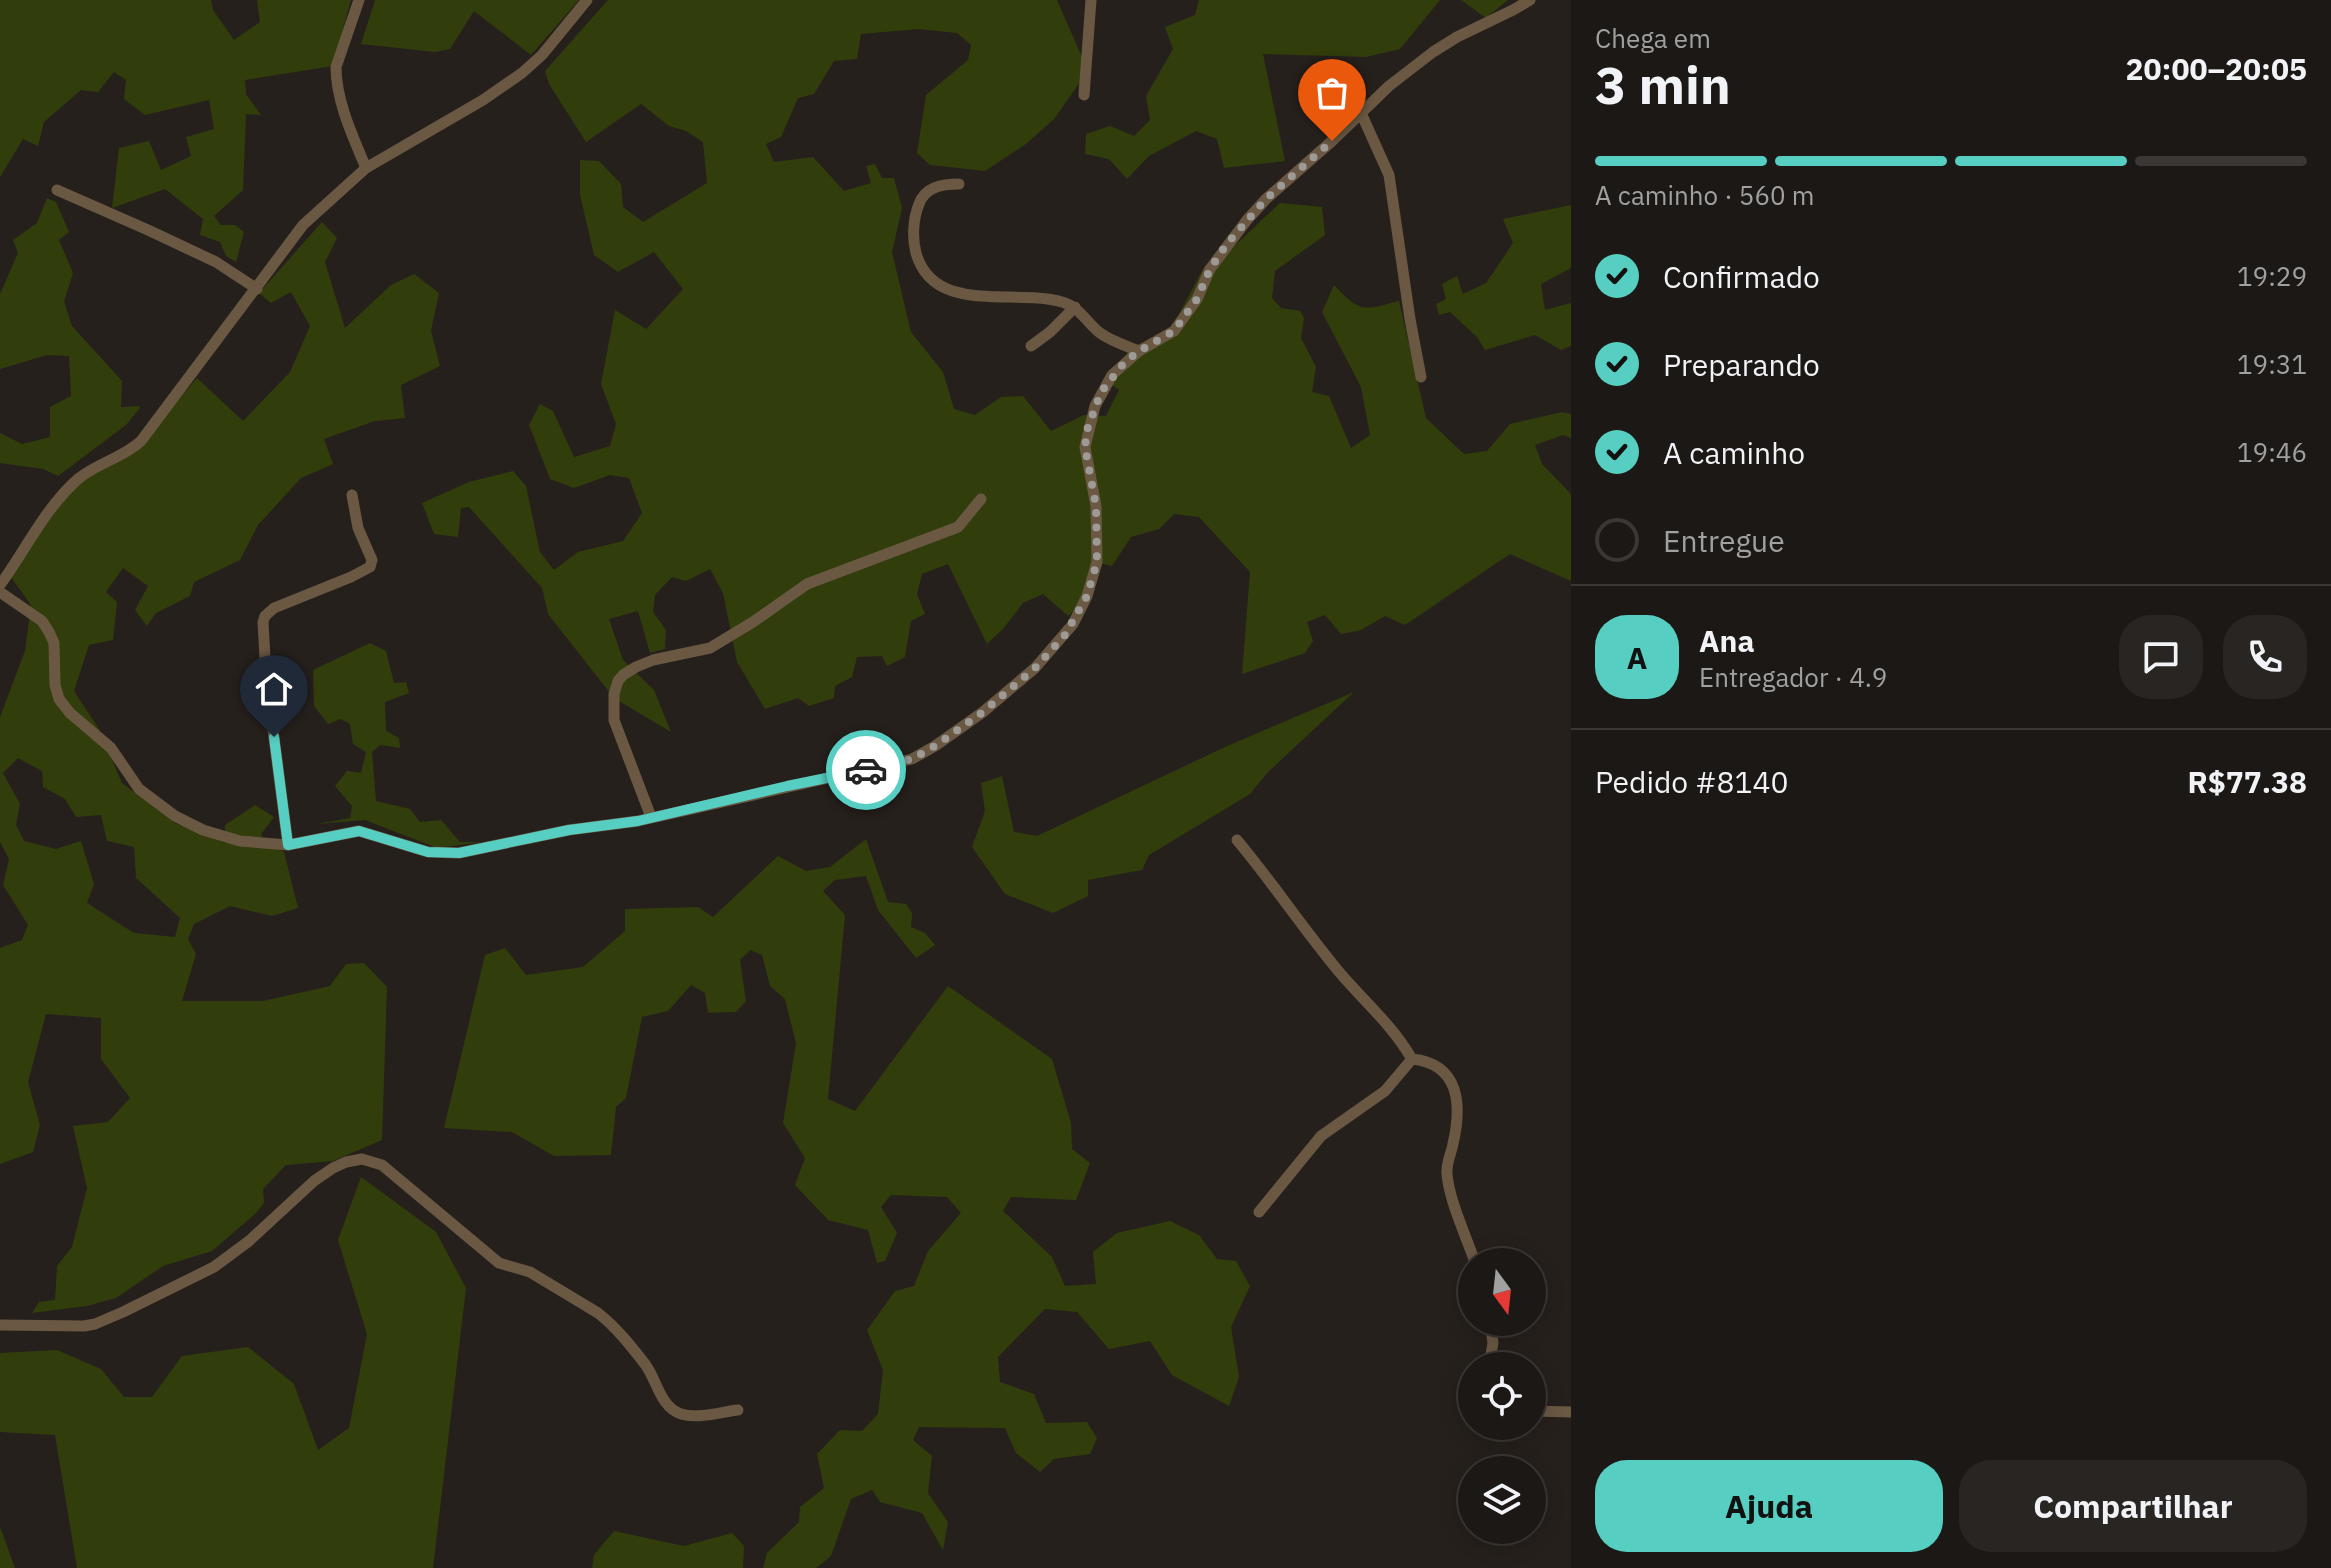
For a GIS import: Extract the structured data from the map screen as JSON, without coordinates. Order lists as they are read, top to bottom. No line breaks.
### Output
{"north":"bottom","page":{"heading":["3 min","Chega em","20:00–20:05"],"panel":["Ana","Entregador · 4.9","Pedido #8140","R$77.38"],"bar":"A caminho · 560 m","list":[["Confirmado","19:29"],["Preparando","19:31"],["A caminho","19:46"],"Entregue"],"round":"A","buttons":["Ajuda","Compartilhar"]}}
